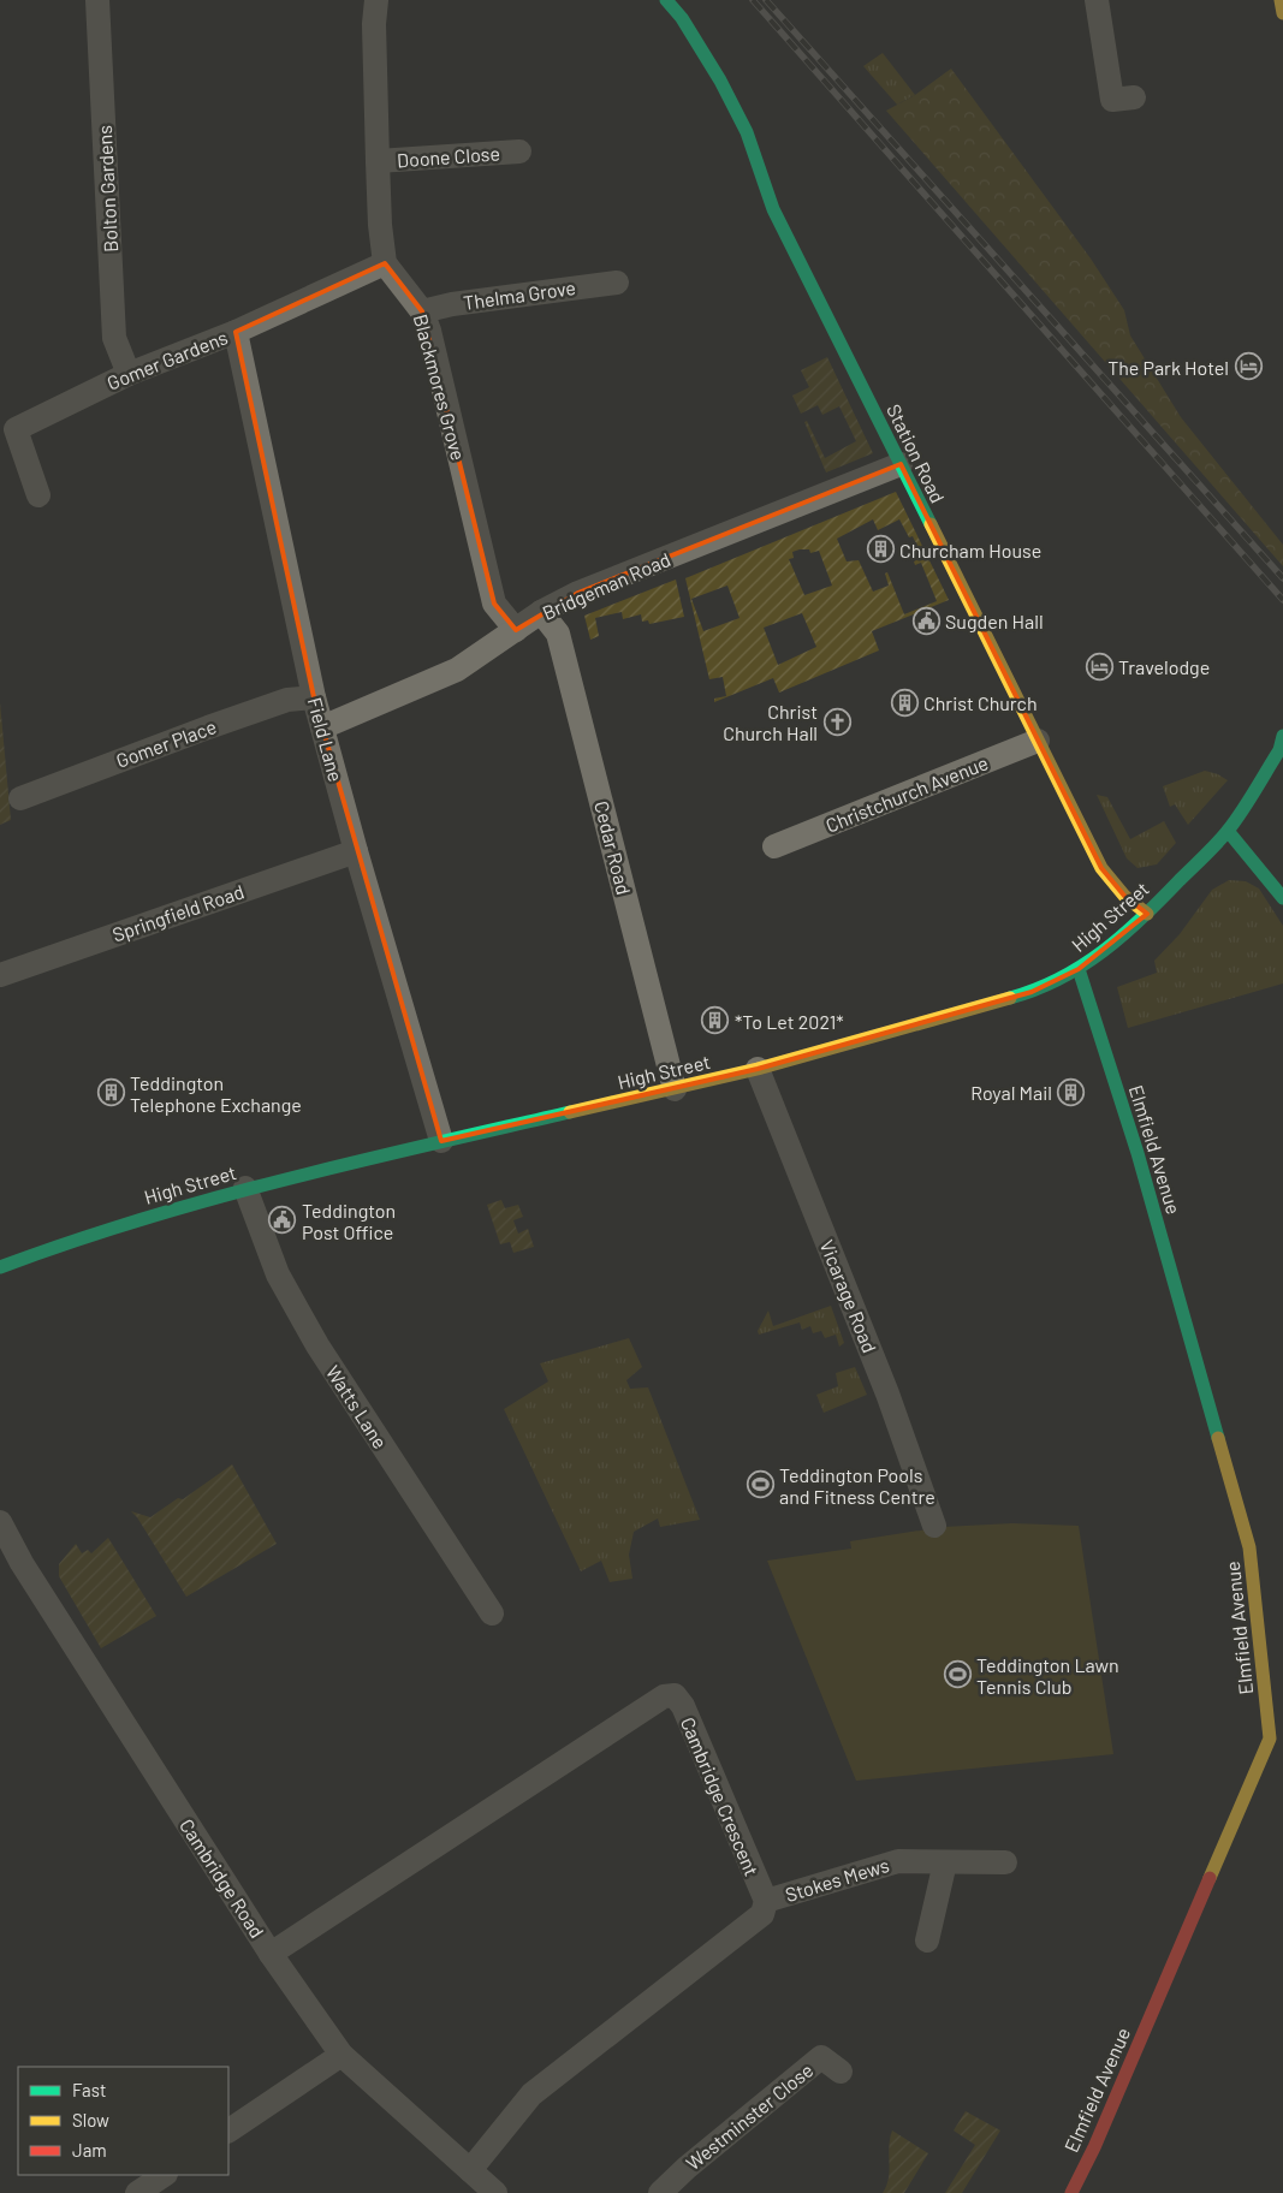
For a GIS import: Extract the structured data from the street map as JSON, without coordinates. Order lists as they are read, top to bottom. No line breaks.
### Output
{"streets":{"main road":["Station Road","High Street","Elmfield Avenue"],"street":["Doone Close","Bolton Gardens","Thelma Grove","Gomer Gardens","Blackmores Grove","Bridgeman Road","Field Lane","Gomer Place","Christchurch Avenue","Cedar Road","Springfield Road","Vicarage Road","Watts Lane","Cambridge Crescent","Cambridge Road","Stokes Mews","Westminster Close"]},"crossings":[["Bolton Gardens","Gomer Gardens"],["Thelma Grove","Blackmores Grove"],["Gomer Gardens","Blackmores Grove"],["Gomer Gardens","Field Lane"],["Blackmores Grove","Bridgeman Road"],["Station Road","Bridgeman Road"],["Station Road","Christchurch Avenue"],["Station Road","High Street"],["Bridgeman Road","Field Lane"],["Bridgeman Road","Cedar Road"],["Field Lane","Gomer Place"],["Field Lane","Springfield Road"],["Field Lane","High Street"],["Cedar Road","High Street"],["High Street","Elmfield Avenue"],["High Street","Vicarage Road"],["High Street","Watts Lane"],["Cambridge Crescent","Cambridge Road"],["Cambridge Crescent","Stokes Mews"]],"places":{"hotel":["The Park Hotel","Travelodge"],"building":["Churcham House","Christ Church","*To Let 2021*","Royal Mail","Teddington Telephone Exchange"],"public building":["Sugden Hall","Teddington Post Office"],"church":["Christ Church Hall"],"sports":["Teddington Pools and Fitness Centre","Teddington Lawn Tennis Club"]},"legend":["Fast","Slow","Jam"]}
